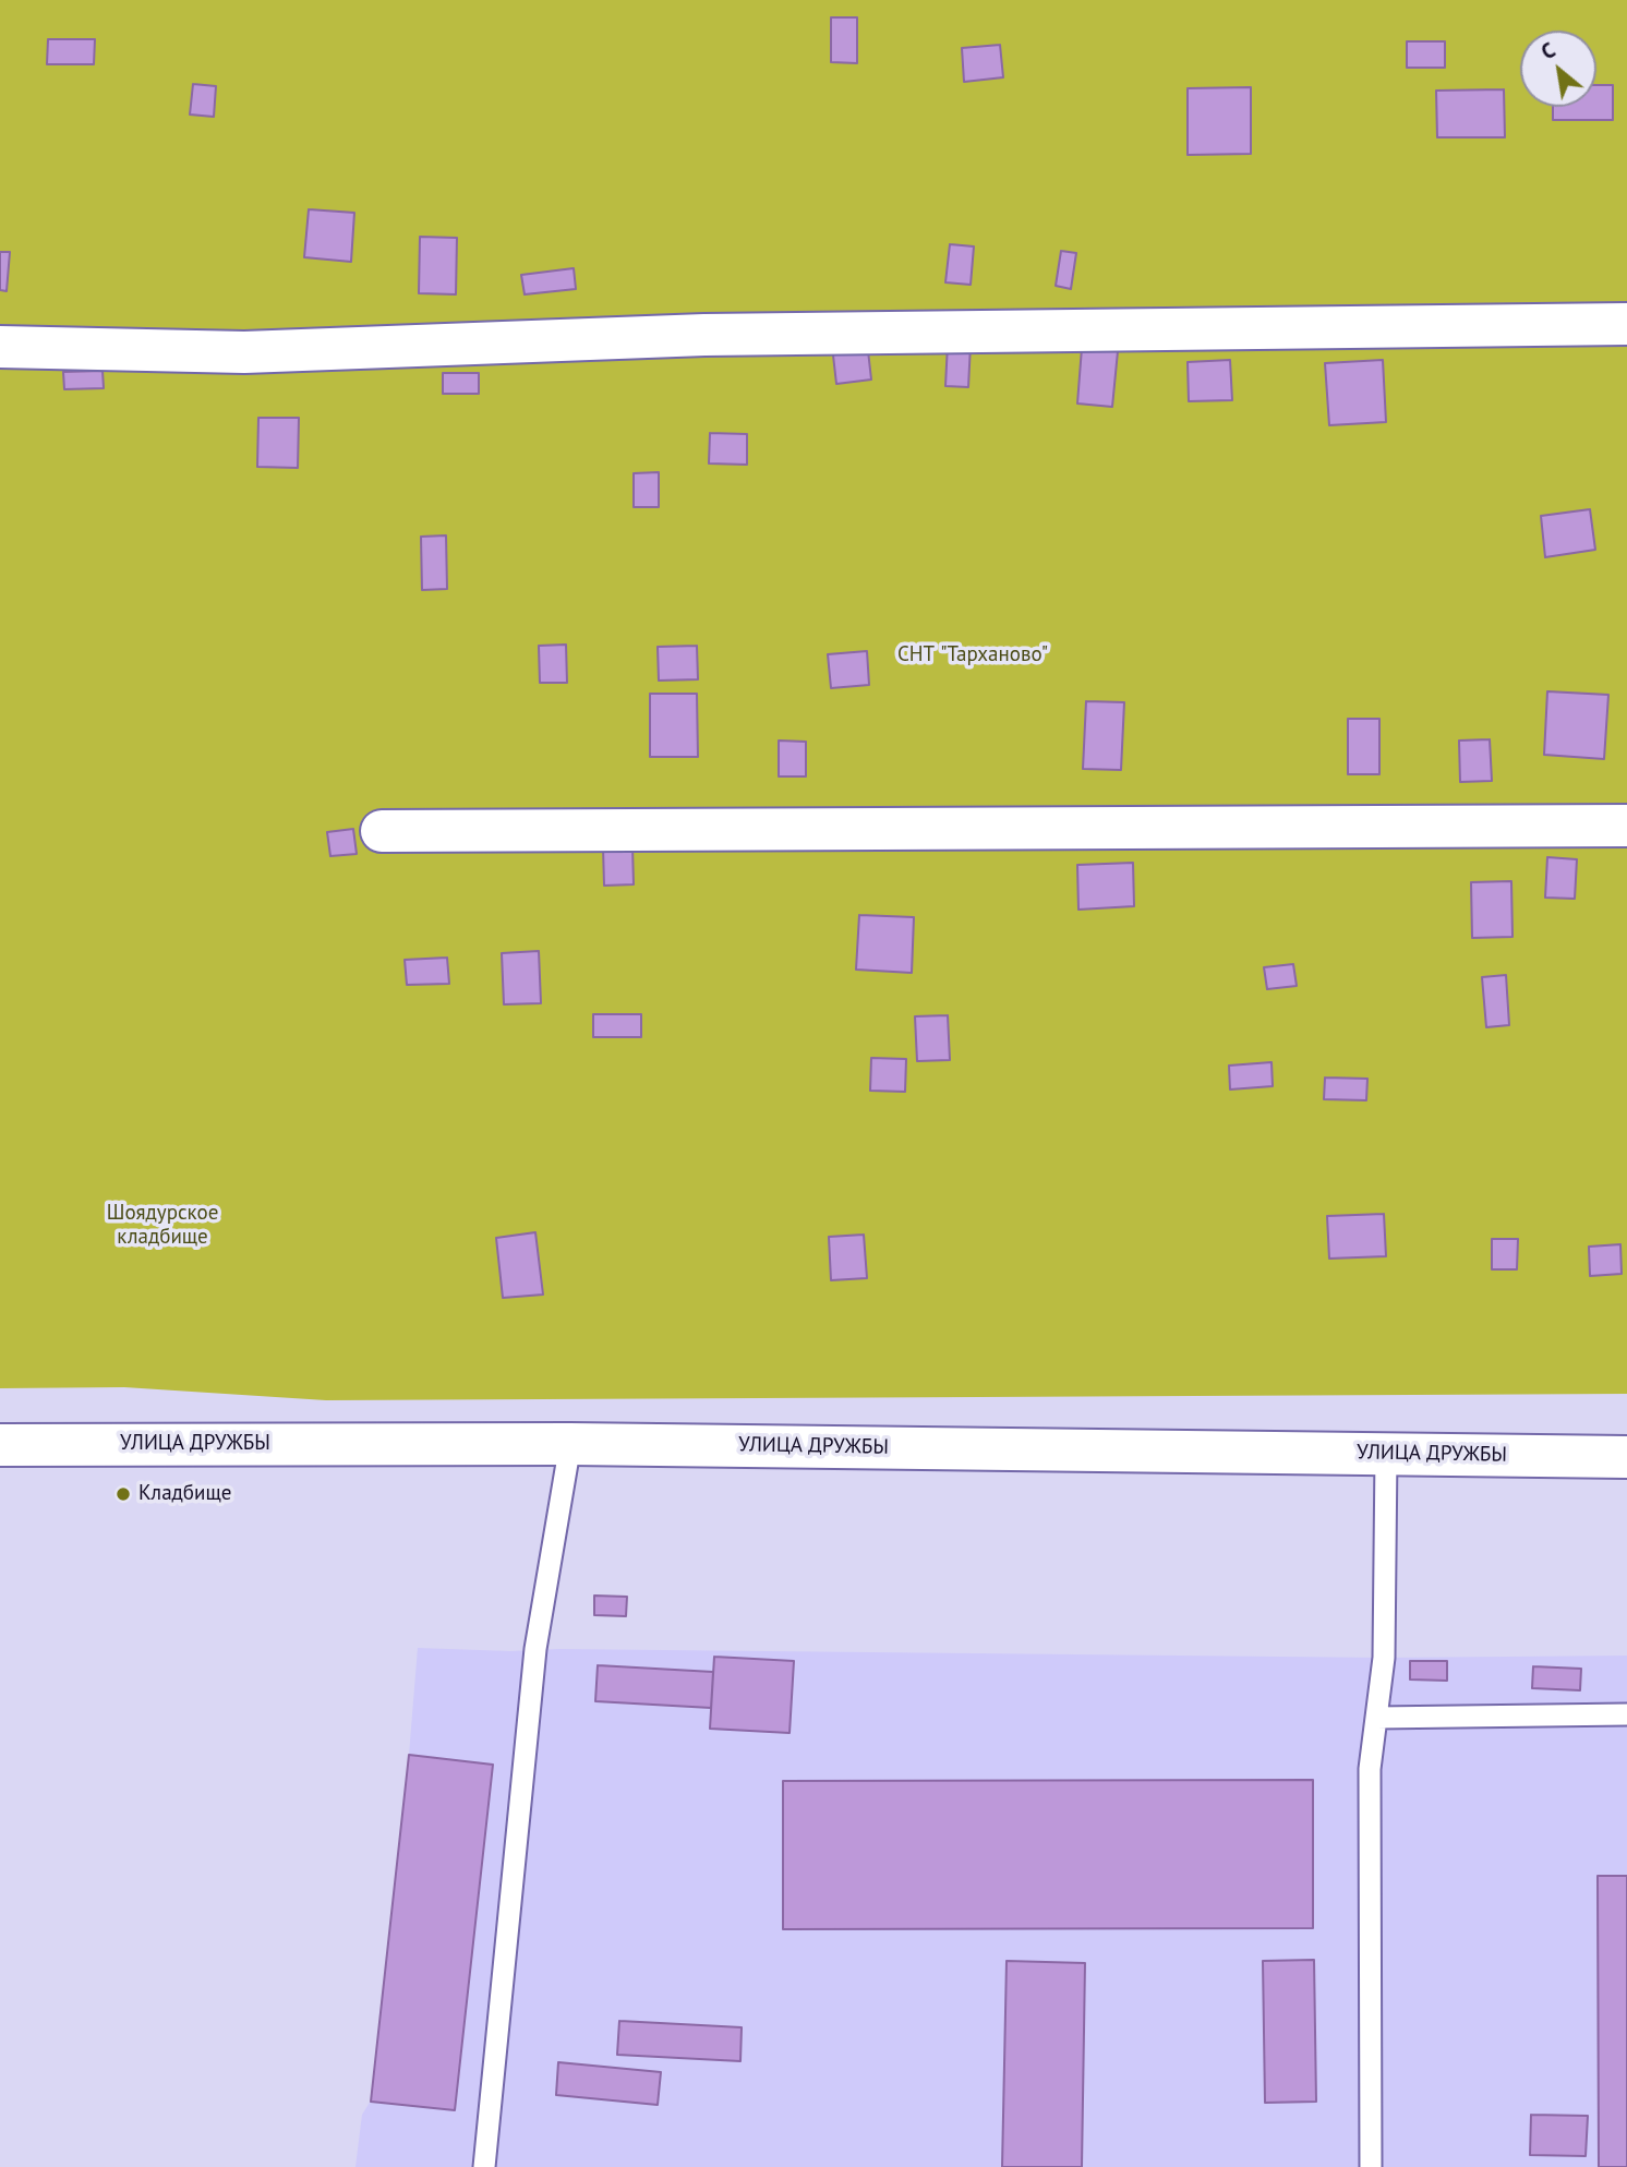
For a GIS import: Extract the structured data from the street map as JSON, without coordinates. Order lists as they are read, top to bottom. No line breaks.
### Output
{"streets":{"street":["УЛИЦА ДРУЖБЫ"]},"parks":["СНТ \"Тарханово\"","Шоядурское кладбище"],"places":["Кладбище"],"north":"top left"}
